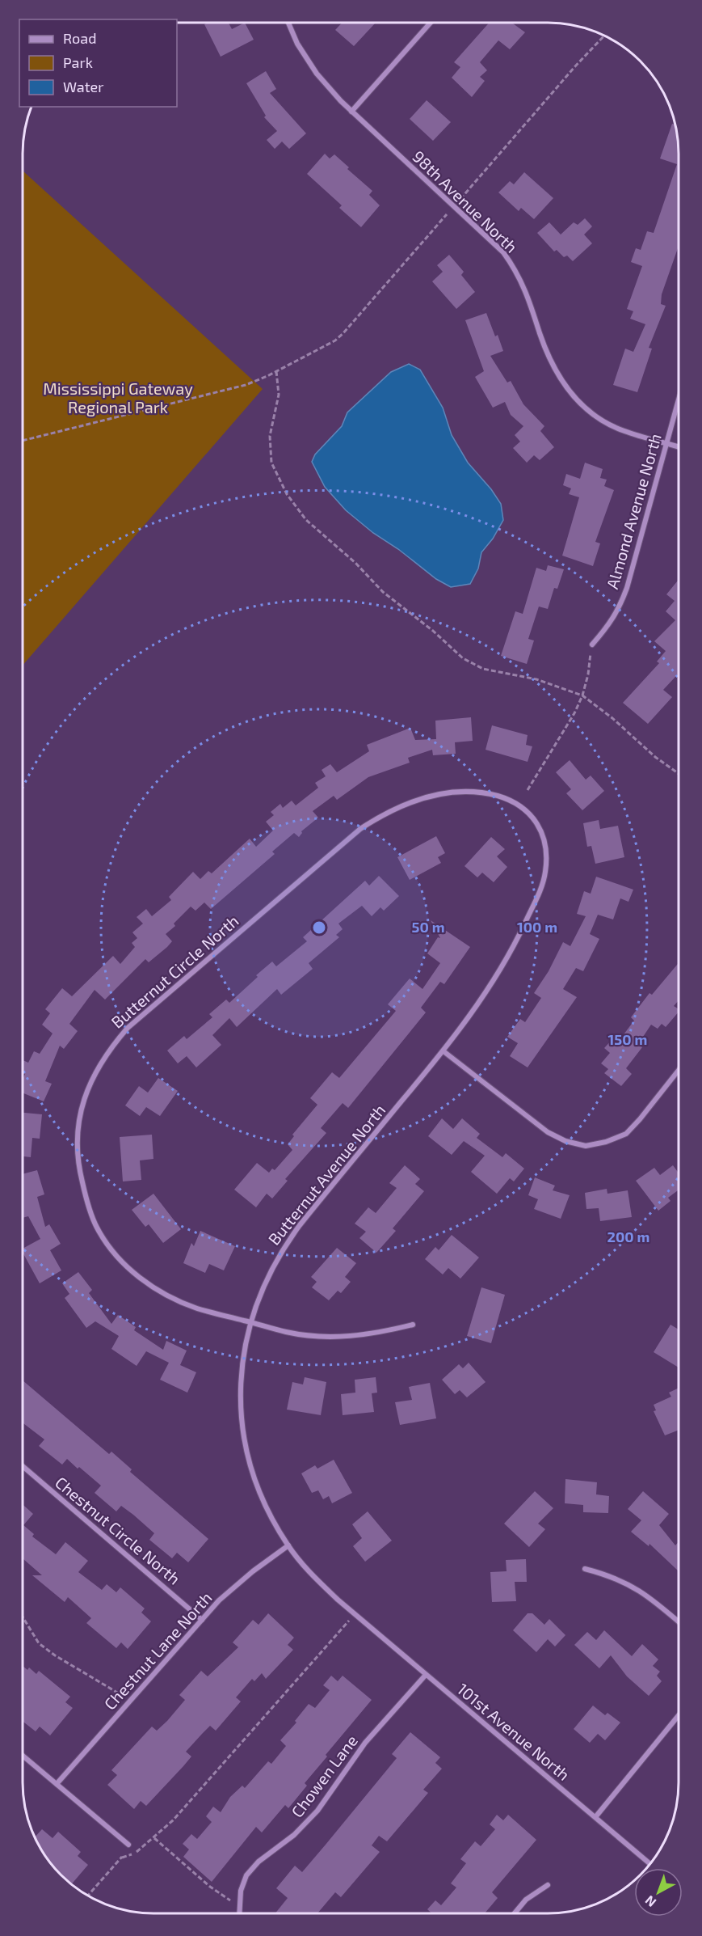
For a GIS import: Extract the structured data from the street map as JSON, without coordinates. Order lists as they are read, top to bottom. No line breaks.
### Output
{"streets":{"street":["98th Avenue North","Almond Avenue North","Butternut Circle North","Butternut Avenue North","Chestnut Circle North","Chestnut Lane North","101st Avenue North","Chowen Lane"]},"crossings":[["98th Avenue North","Almond Avenue North"],["Butternut Circle North","Butternut Avenue North"],["Butternut Avenue North","Chestnut Lane North"],["Butternut Avenue North","101st Avenue North"],["Chestnut Circle North","Chestnut Lane North"],["101st Avenue North","Chowen Lane"]],"parks":["Mississippi Gateway Regional Park"],"legend":["Road","Park","Water"],"north":"bottom left","rings":["50 m","100 m","150 m","200 m"]}
